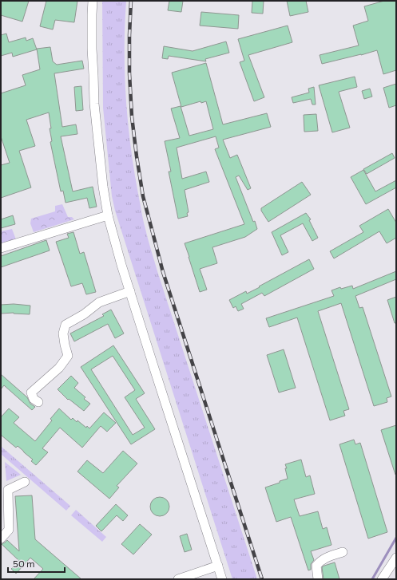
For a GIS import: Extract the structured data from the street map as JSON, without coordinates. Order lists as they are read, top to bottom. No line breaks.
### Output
{"scale_bar":"50 m"}
